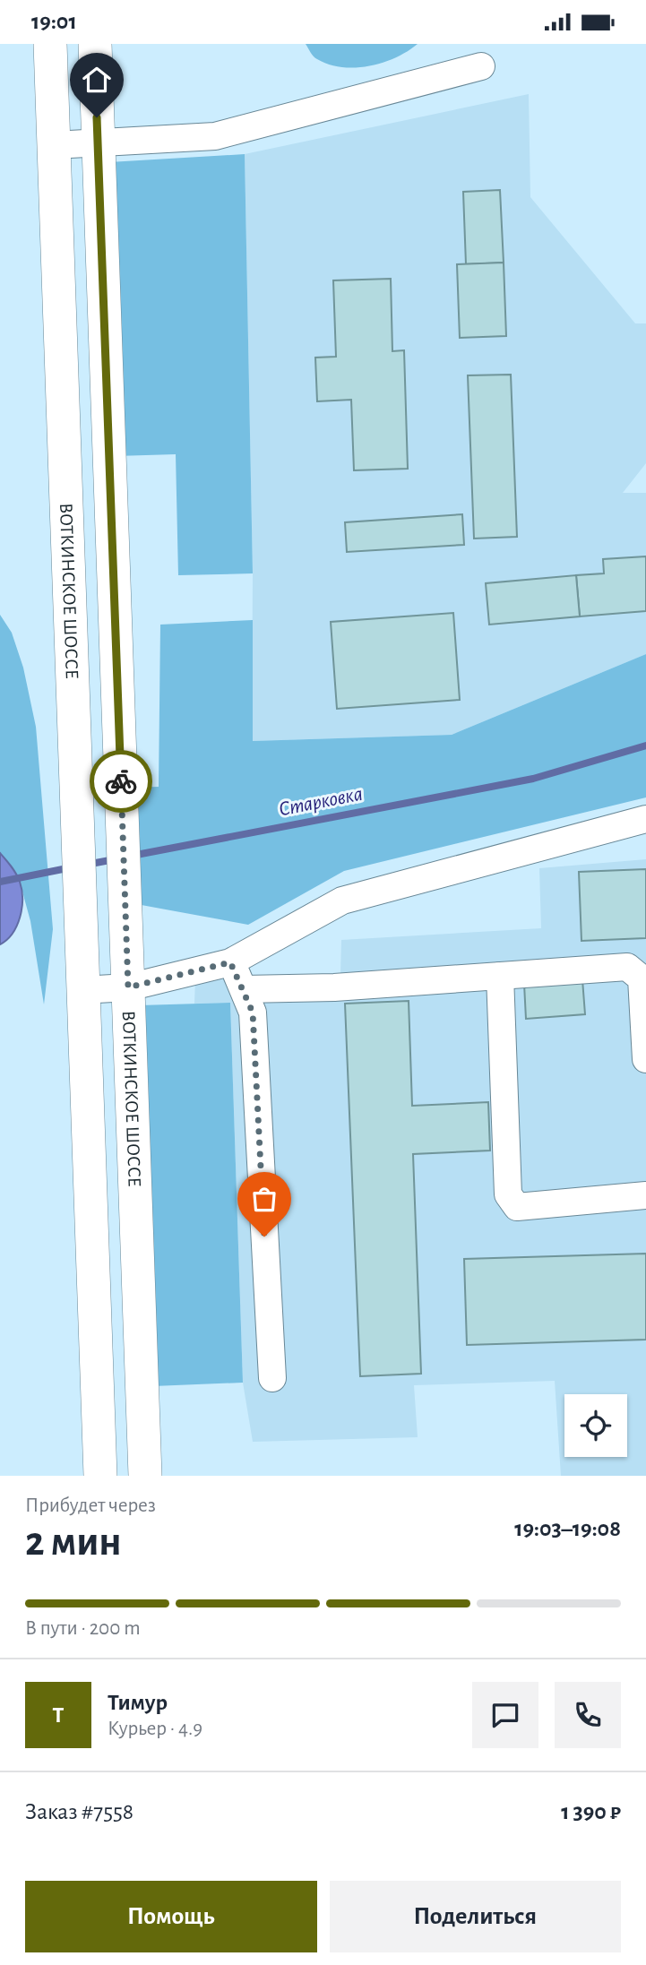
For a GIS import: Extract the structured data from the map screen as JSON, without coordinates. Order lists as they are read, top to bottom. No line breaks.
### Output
{"streets":{"main road":["ВОТКИНСКОЕ ШОССЕ"]},"water":["Старковка"],"page":{"status":"19:01","heading":["2 мин","Прибудет через","19:03–19:08"],"panel":["Тимур","Курьер · 4.9","Заказ #7558","1 390 ₽"],"bar":"В пути · 200 m","round":"Т","buttons":["Помощь","Поделиться"]}}
